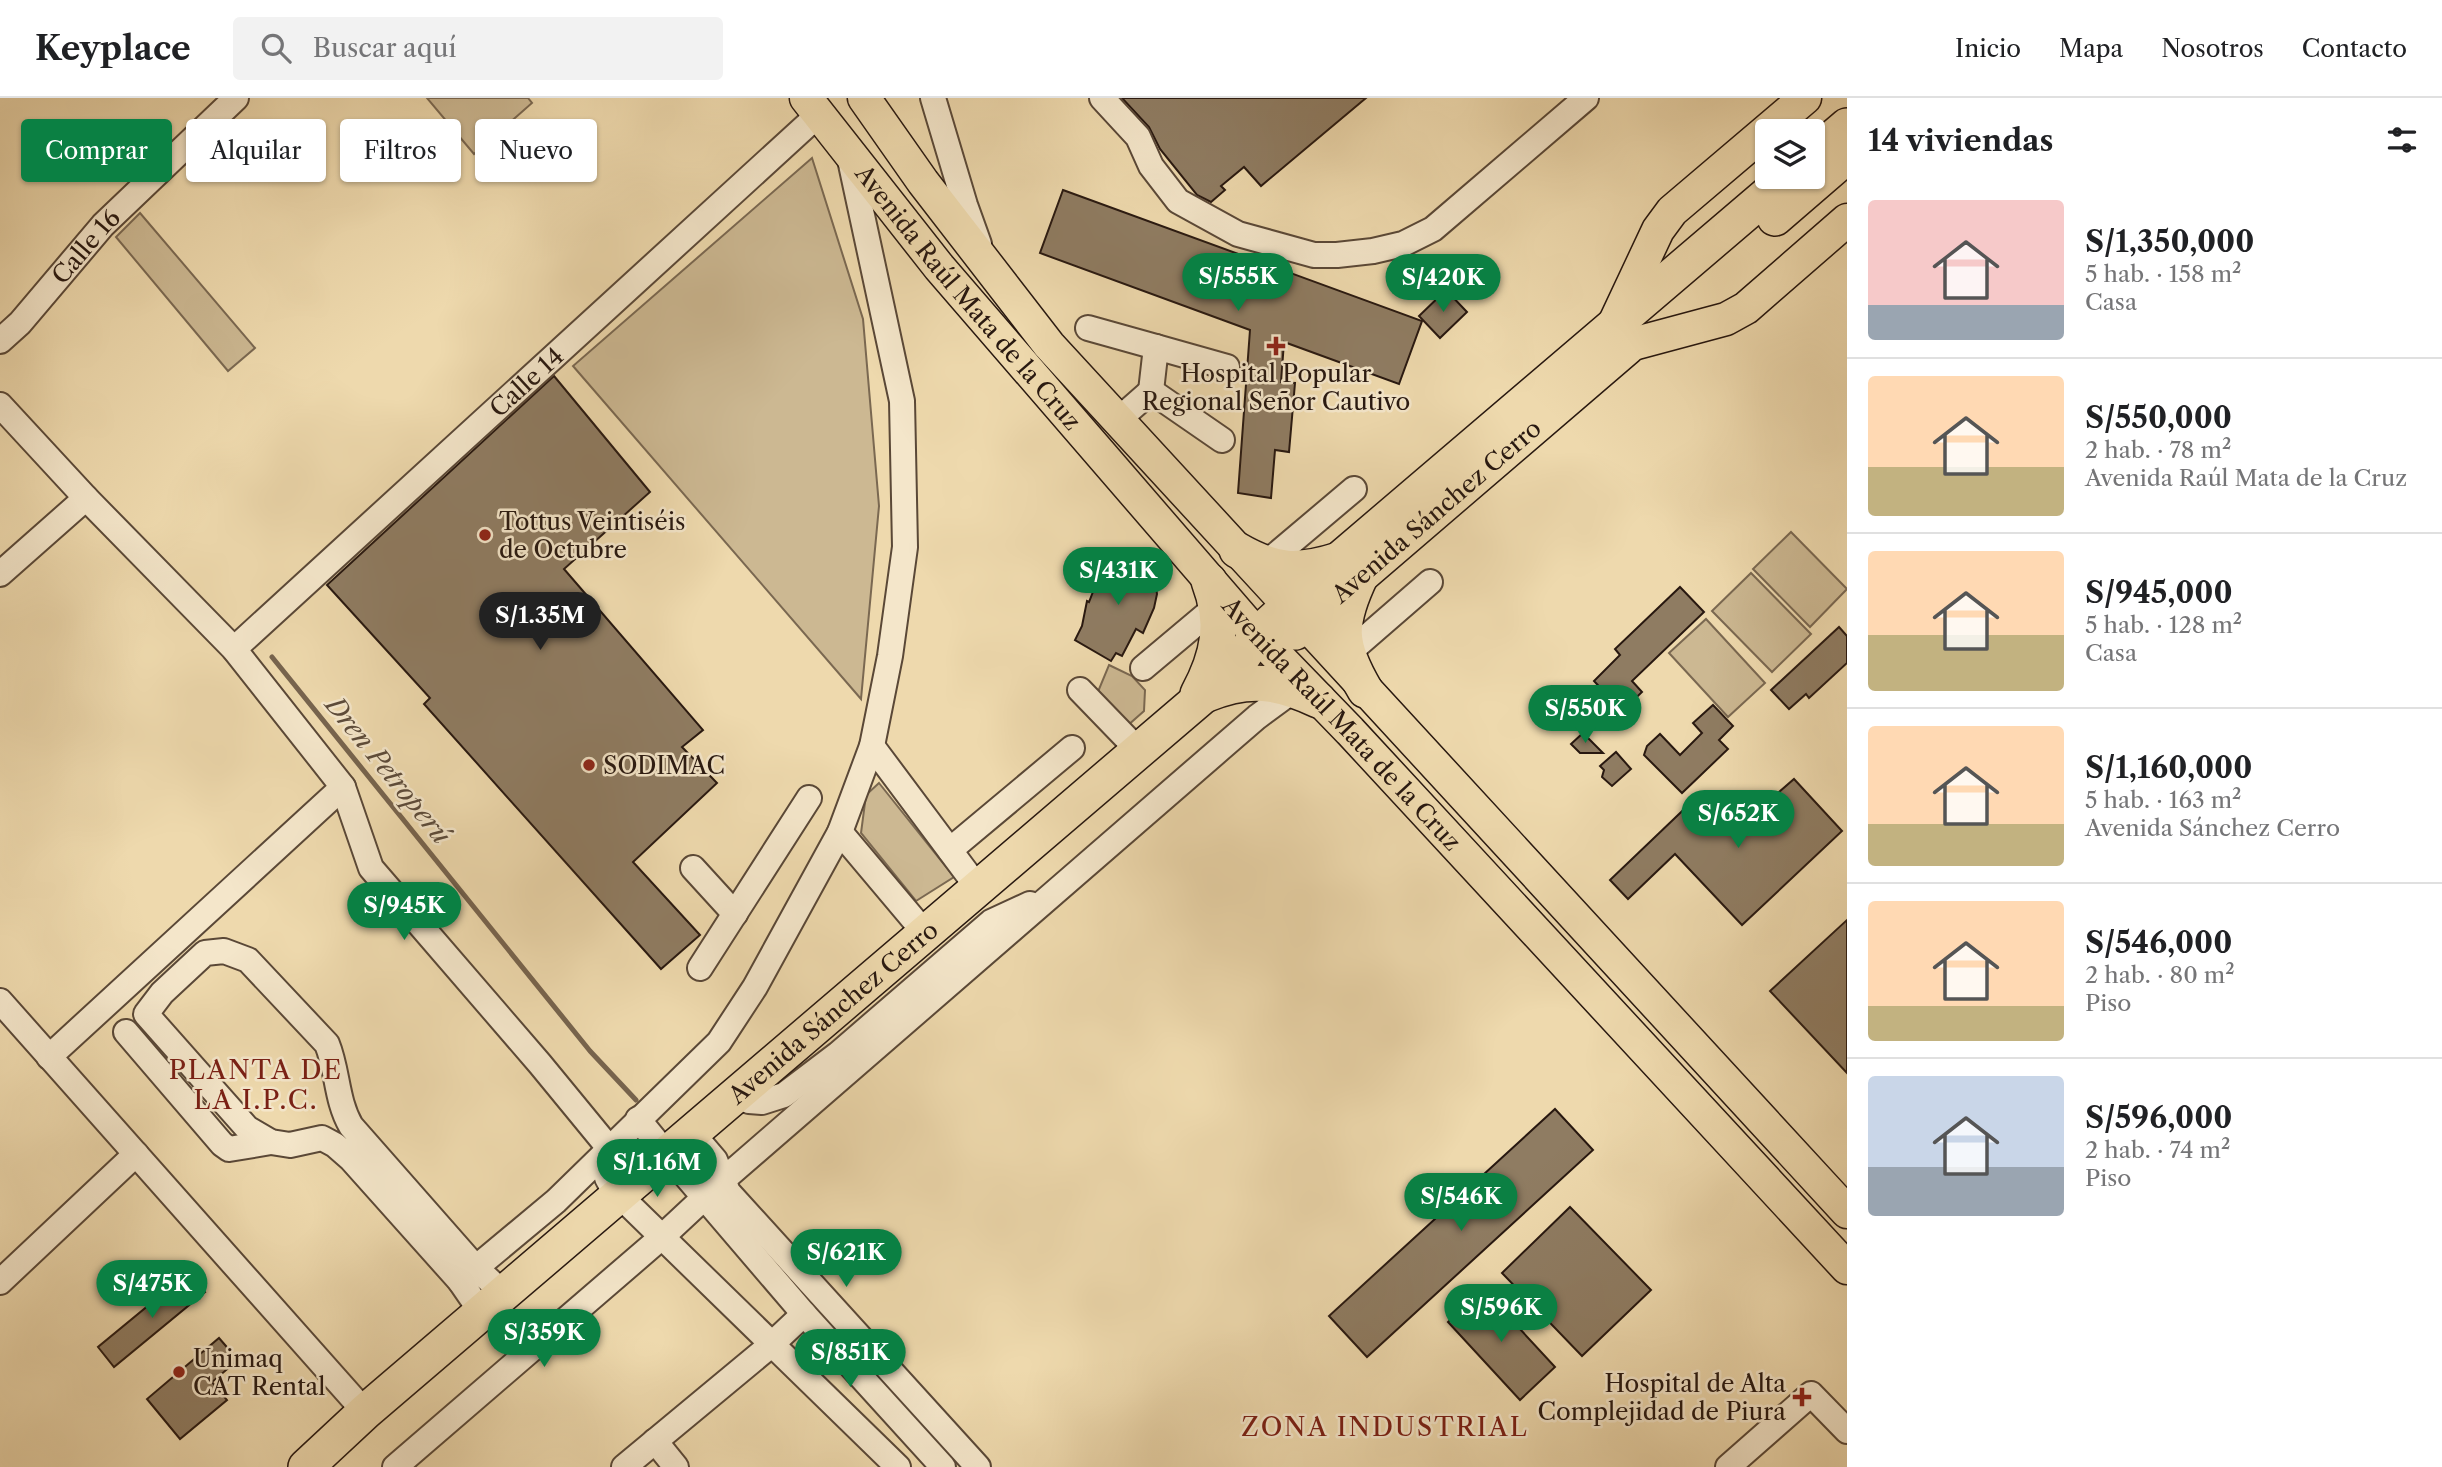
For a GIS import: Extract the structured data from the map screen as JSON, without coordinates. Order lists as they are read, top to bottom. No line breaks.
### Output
{"streets":{"highway":["Avenida Sánchez Cerro"],"main road":["Avenida Raúl Mata de la Cruz"],"street":["Calle 16","Calle 14"]},"crossings":[["Avenida Raúl Mata de la Cruz","Calle 14"],["Avenida Raúl Mata de la Cruz","Avenida Sánchez Cerro"]],"districts":["PLANTA DE LA I.P.C.","ZONA INDUSTRIAL"],"water":["Dren Petroperú"],"places":{"health":["Hospital Popular Regional Señor Cautivo","Hospital de Alta Complejidad de Piura"],"other":["Tottus Veintiséis de Octubre","SODIMAC","Unimaq CAT Rental"]},"page":{"header":"Keyplace","search":"Buscar aquí","nav":["Inicio","Mapa","Nosotros","Contacto"],"heading":"14 viviendas","chip":["Comprar","Alquilar","Filtros","Nuevo"],"list":[{"name":"S/1,350,000","note":"5 hab. · 158 m² · Casa"},{"name":"S/550,000","note":"2 hab. · 78 m² · Avenida Raúl Mata de la Cruz"},{"name":"S/945,000","note":"5 hab. · 128 m² · Casa"},{"name":"S/1,160,000","note":"5 hab. · 163 m² · Avenida Sánchez Cerro"},{"name":"S/546,000","note":"2 hab. · 80 m² · Piso"},{"name":"S/596,000","note":"2 hab. · 74 m² · Piso"}],"price":["S/555K","S/420K","S/431K","S/1.35M","S/550K","S/652K","S/945K","S/1.16M","S/546K","S/621K","S/475K","S/596K","S/359K","S/851K"]}}
